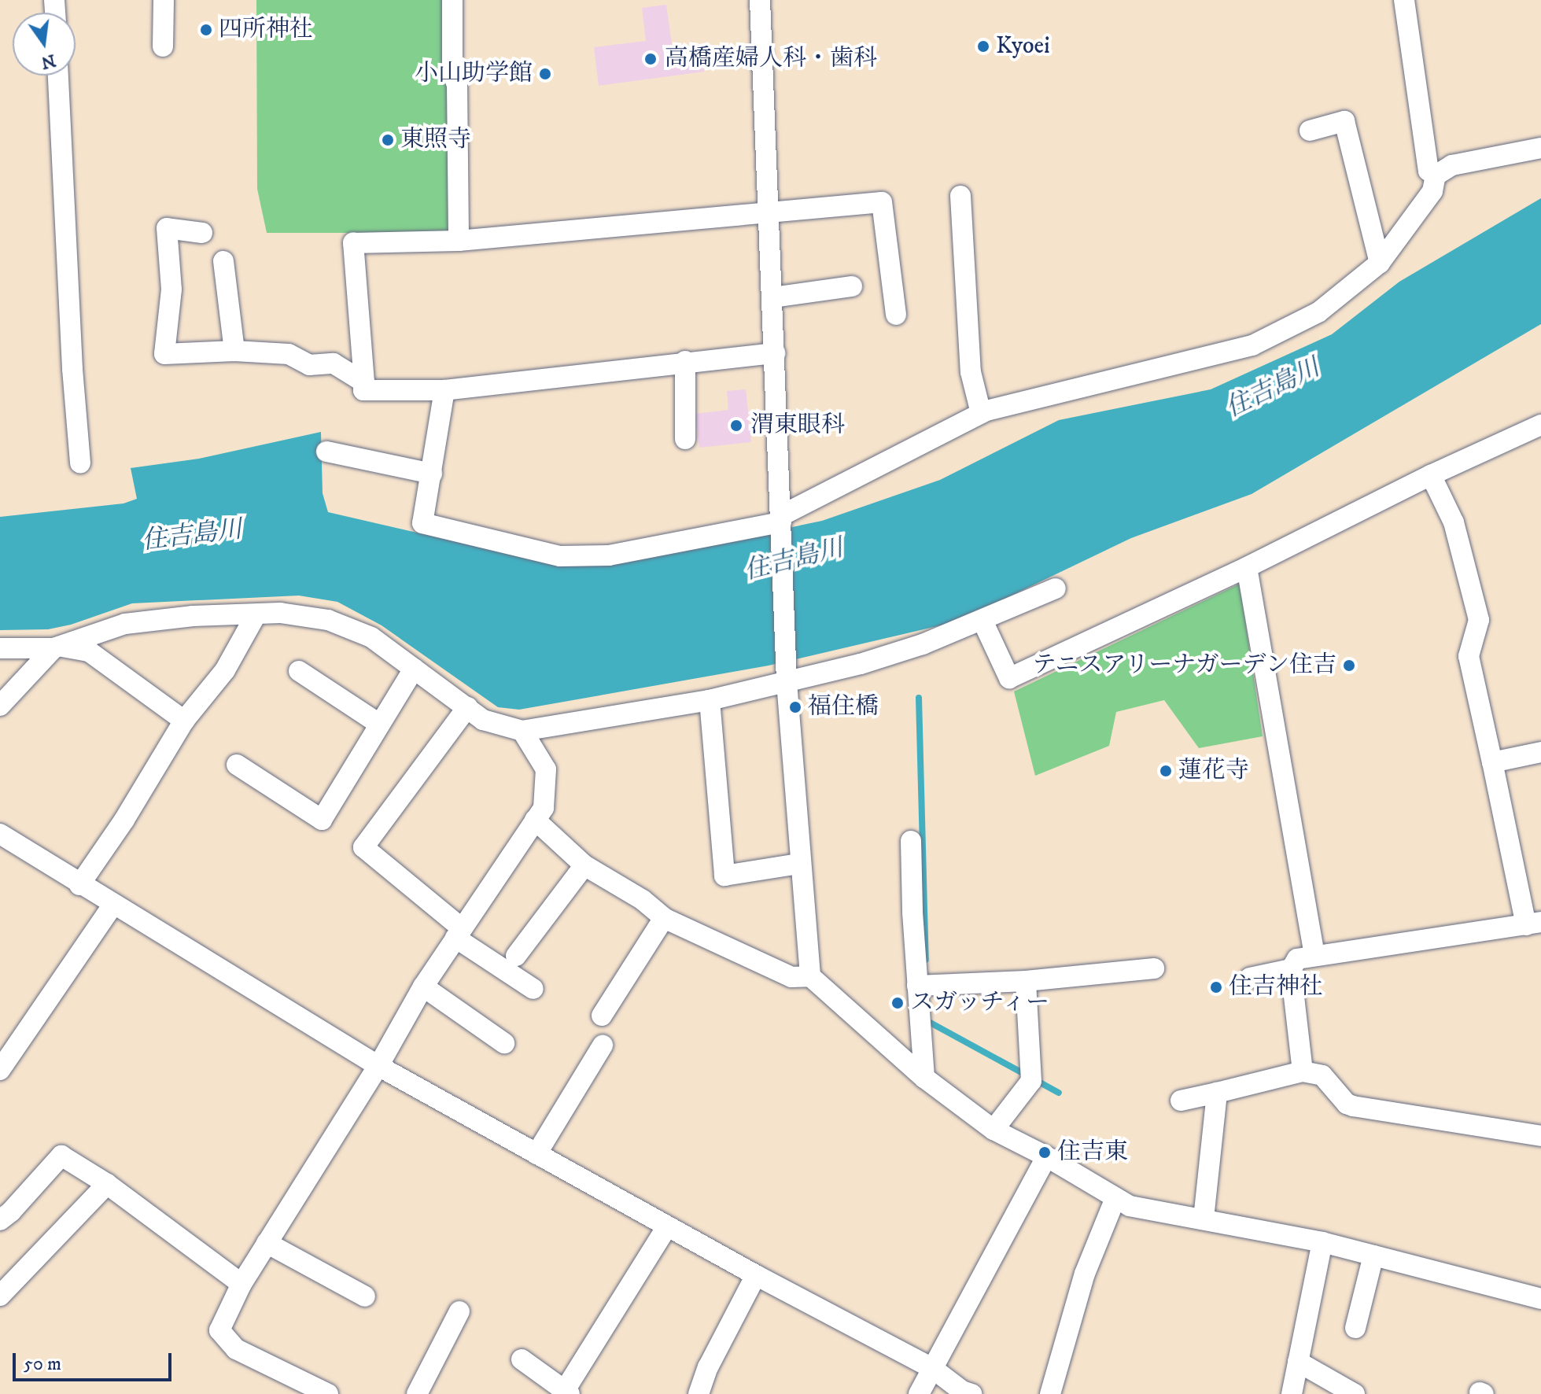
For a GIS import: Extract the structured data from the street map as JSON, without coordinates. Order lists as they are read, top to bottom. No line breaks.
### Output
{"water":["住吉島川"],"places":["四所神社","Kyoei","高橋産婦人科・歯科","小山助学館","東照寺","渭東眼科","テニスアリーナガーデン住吉","福住橋","蓮花寺","住吉神社","スガッチィー","住吉東"],"scale_bar":"50 m","north":"bottom"}
